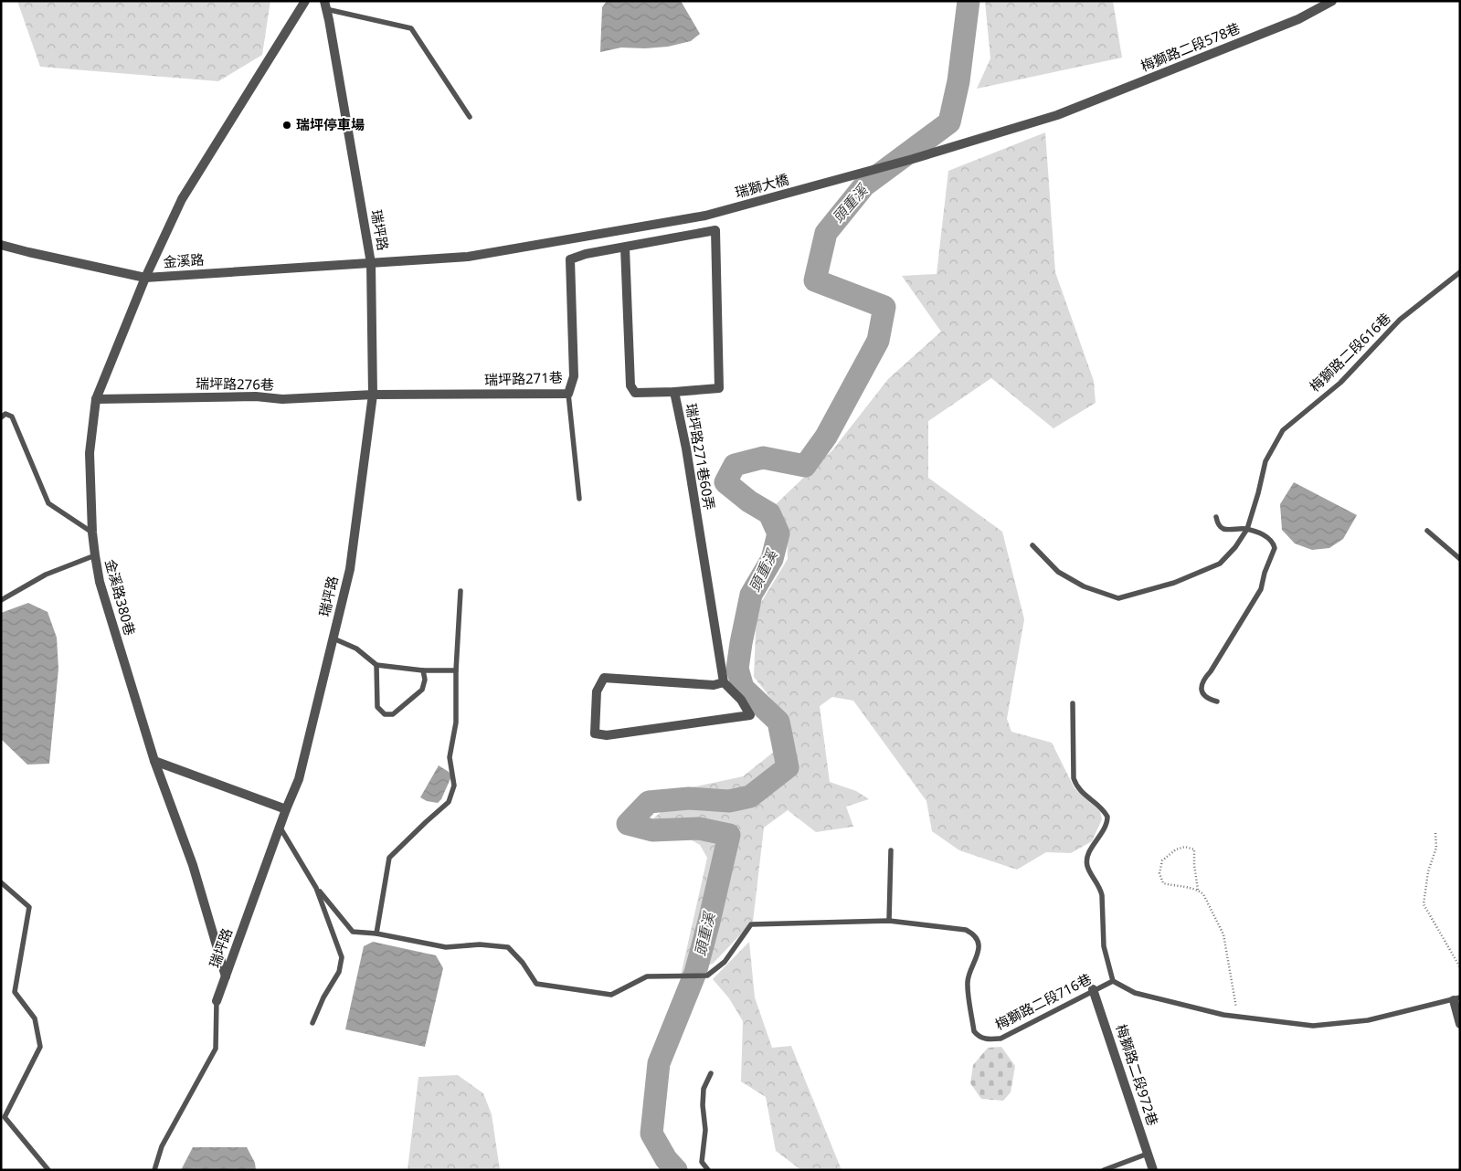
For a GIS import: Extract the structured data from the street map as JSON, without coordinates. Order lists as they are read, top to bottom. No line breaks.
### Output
{"streets":{"street":["梅獅路二段578巷","瑞獅大橋","瑞坪路","金溪路","瑞坪路271巷","瑞坪路276巷","瑞坪路271巷60弄","金溪路380巷","梅獅路二段972巷"],"lane":["梅獅路二段616巷","梅獅路二段716巷"]},"crossings":[["梅獅路二段578巷","瑞獅大橋"],["瑞獅大橋","瑞坪路"],["瑞獅大橋","金溪路"],["瑞坪路","金溪路"],["瑞坪路","瑞坪路271巷"],["瑞坪路","瑞坪路276巷"],["瑞坪路","金溪路380巷"],["金溪路","金溪路380巷"],["瑞坪路271巷","瑞坪路276巷"],["瑞坪路271巷","瑞坪路271巷60弄"],["瑞坪路276巷","金溪路380巷"],["梅獅路二段716巷","梅獅路二段972巷"]],"water":["頭重溪"],"places":["瑞坪停車場"]}
